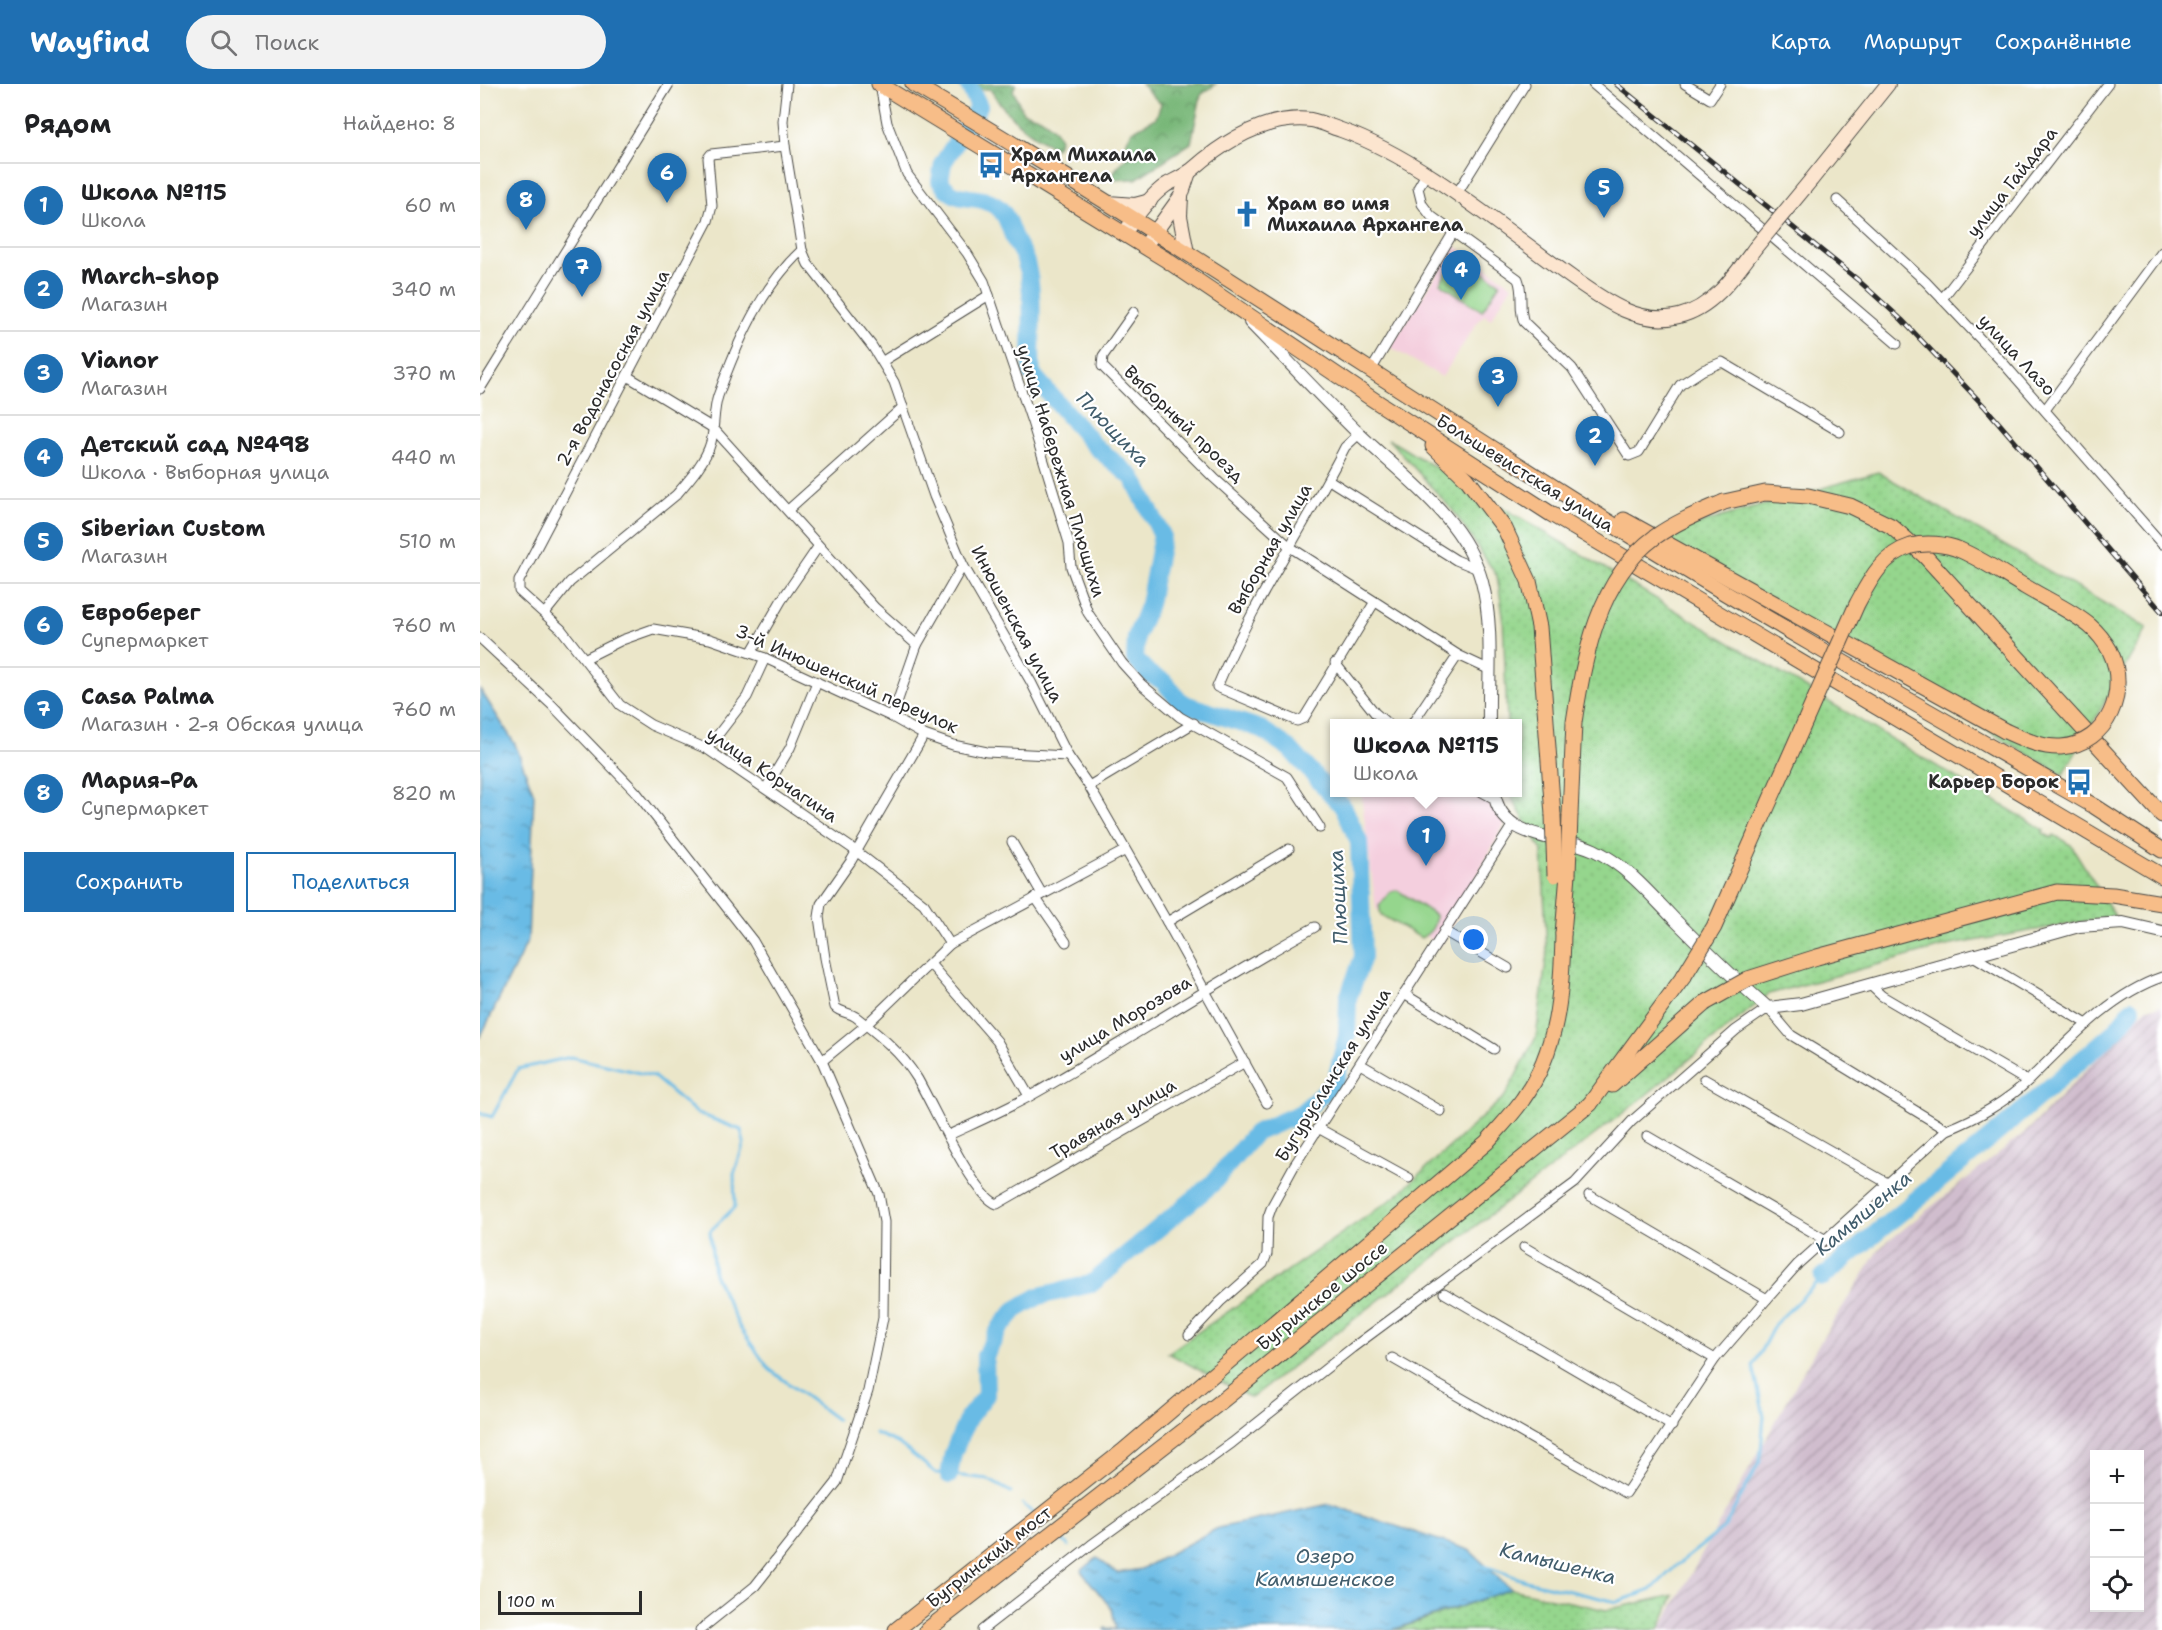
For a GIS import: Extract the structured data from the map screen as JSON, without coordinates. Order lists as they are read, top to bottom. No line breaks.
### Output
{"streets":{"main road":["Большевистская улица","Бугринское шоссе","Бугринский мост"],"street":["улица Гайдара","улица Лазо","2-я Водонасосная улица","Выборный проезд","улица Набережная Плющихи","Выборная улица","Инюшенская улица","3-й Инюшенский переулок","улица Корчагина","улица Морозова","Бугурусланская улица","Травяная улица"]},"crossings":[["улица Гайдара","улица Лазо"],["2-я Водонасосная улица","Инюшенская улица"],["2-я Водонасосная улица","улица Корчагина"],["Выборный проезд","Выборная улица"],["улица Набережная Плющихи","Большевистская улица"],["Инюшенская улица","3-й Инюшенский переулок"],["Инюшенская улица","улица Морозова"],["Инюшенская улица","Травяная улица"],["3-й Инюшенский переулок","улица Корчагина"],["улица Морозова","Травяная улица"],["Бугринское шоссе","Бугринский мост"]],"water":["Плющиха","Камышенка","Озеро Камышенское"],"places":{"bus stop":["Храм Михаила Архангела","Карьер Борок"],"church":["Храм во имя Михаила Архангела"]},"scale_bar":"100 m","page":{"header":"Wayfind","search":"Поиск","nav":["Карта","Маршрут","Сохранённые"],"heading":["Рядом","Найдено: 8"],"pins":["6","5","8","7","4","3","2","1"],"list":[{"mark":"1","name":"Школа №115","note":"Школа","value":"60 m"},{"mark":"2","name":"March-shop","note":"Магазин","value":"340 m"},{"mark":"3","name":"Vianor","note":"Магазин","value":"370 m"},{"mark":"4","name":"Детский сад №498","note":"Школа · Выборная улица","value":"440 m"},{"mark":"5","name":"Siberian Custom","note":"Магазин","value":"510 m"},{"mark":"6","name":"Евроберег","note":"Супермаркет","value":"760 m"},{"mark":"7","name":"Casa Palma","note":"Магазин · 2-я Обская улица","value":"760 m"},{"mark":"8","name":"Мария-Ра","note":"Супермаркет","value":"820 m"}],"popup":["Школа №115","Школа"],"buttons":["Сохранить","Поделиться"],"map_buttons":["+","−"],"scale":"100 m"}}
